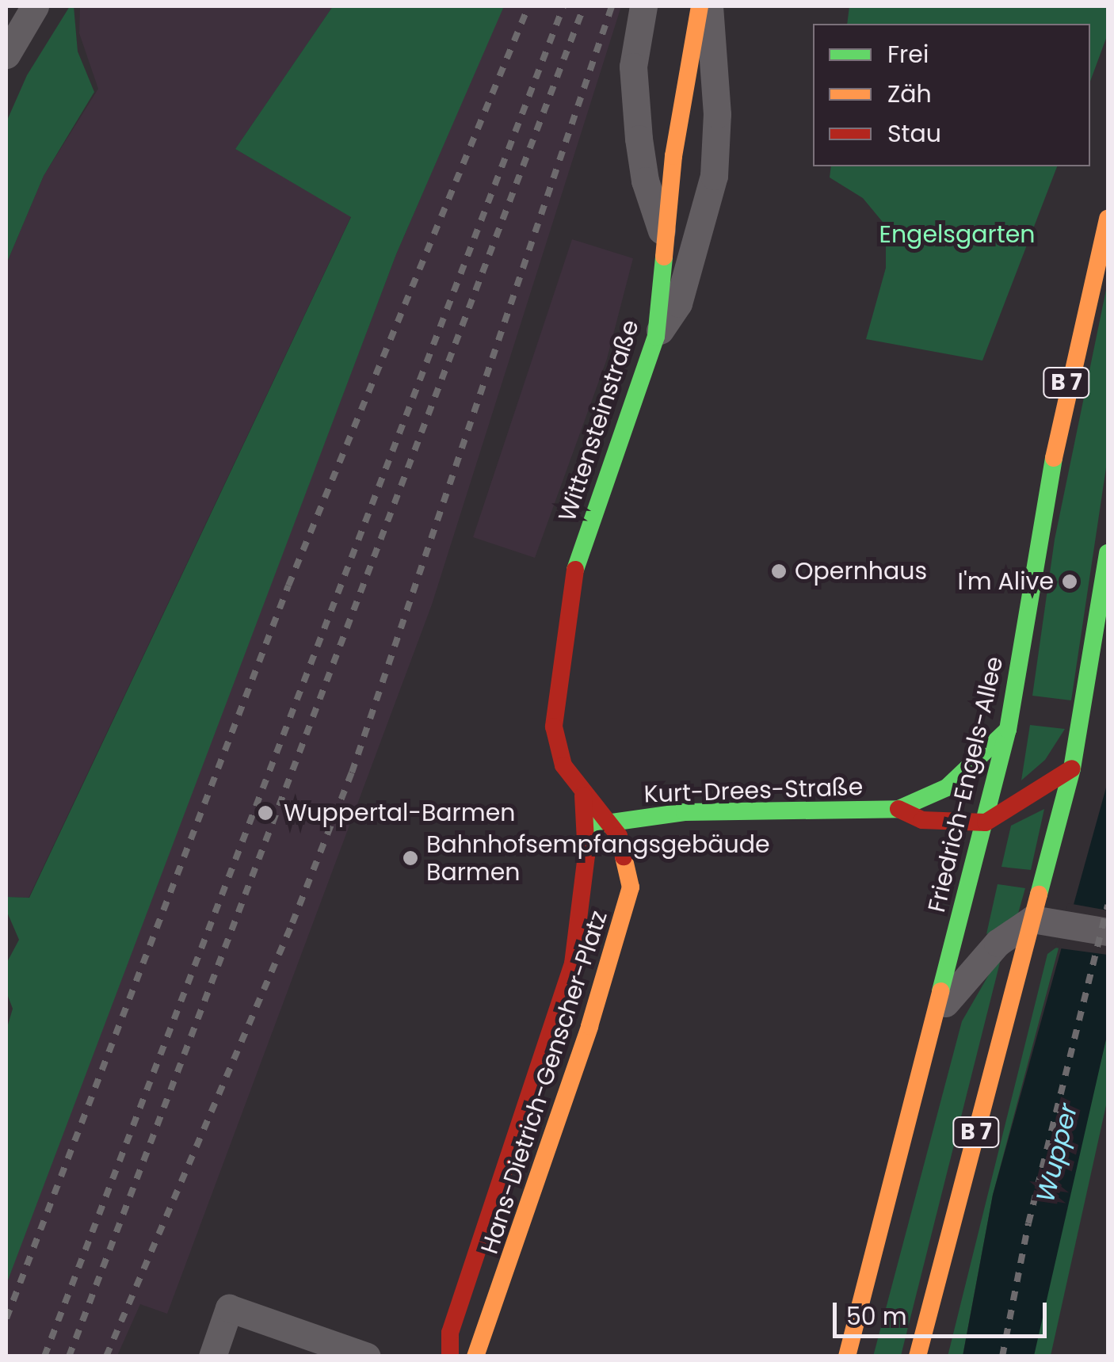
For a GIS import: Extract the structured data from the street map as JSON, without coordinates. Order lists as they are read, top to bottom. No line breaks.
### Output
{"streets":{"main road":["B 7","Wittensteinstraße","Friedrich-Engels-Allee","Kurt-Drees-Straße","Hans-Dietrich-Genscher-Platz"]},"crossings":[["Wittensteinstraße","Hans-Dietrich-Genscher-Platz"],["Friedrich-Engels-Allee","Kurt-Drees-Straße"],["Kurt-Drees-Straße","Hans-Dietrich-Genscher-Platz"]],"water":["Wupper"],"parks":["Engelsgarten"],"places":["Opernhaus","I'm Alive","Wuppertal-Barmen","Bahnhofsempfangsgebäude Barmen"],"legend":["Frei","Zäh","Stau"],"scale_bar":"50 m"}
